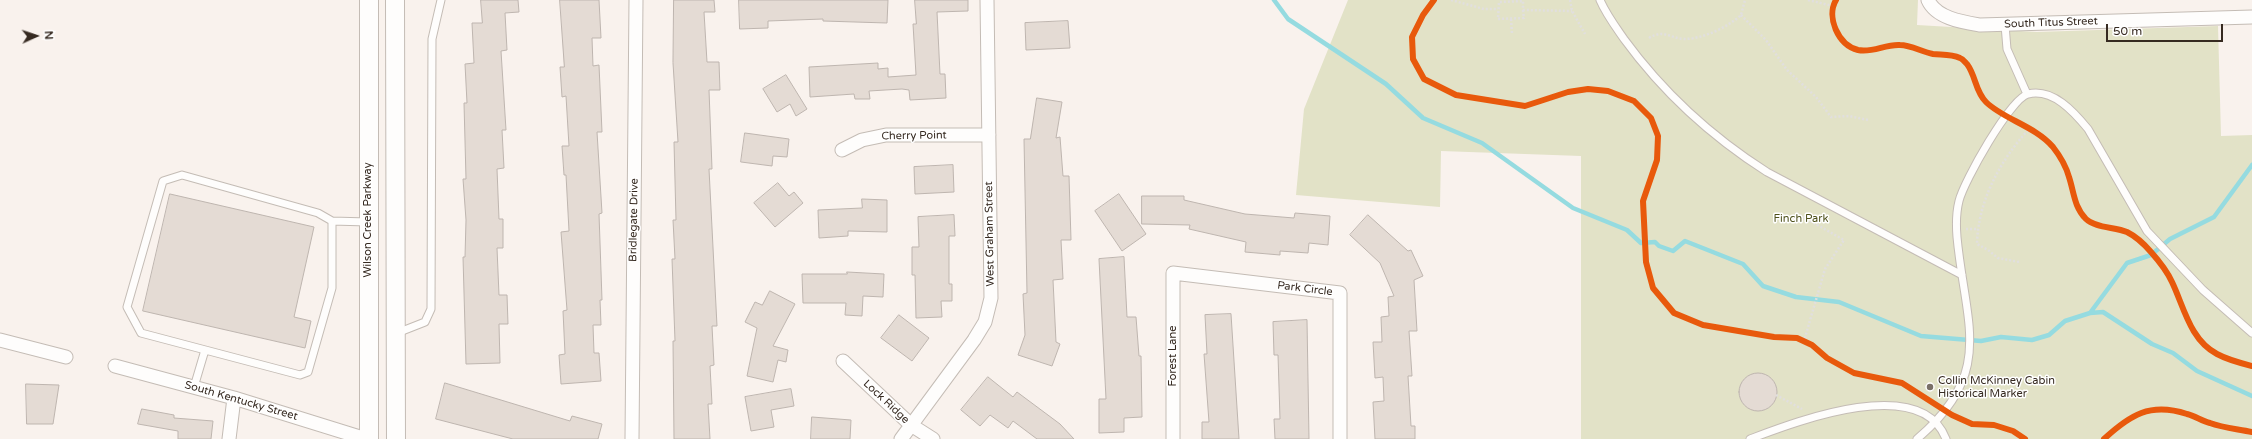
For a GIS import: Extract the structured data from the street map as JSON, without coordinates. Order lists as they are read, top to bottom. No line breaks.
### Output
{"streets":{"main road":["Wilson Creek Parkway"],"street":["South Titus Street","Cherry Point","Bridlegate Drive","West Graham Street","Park Circle","Forest Lane","South Kentucky Street","Lock Ridge"]},"crossings":[["Cherry Point","West Graham Street"],["West Graham Street","Lock Ridge"],["Park Circle","Forest Lane"]],"parks":["Finch Park"],"places":["Collin McKinney Cabin Historical Marker"],"scale_bar":"50 m","north":"right"}
